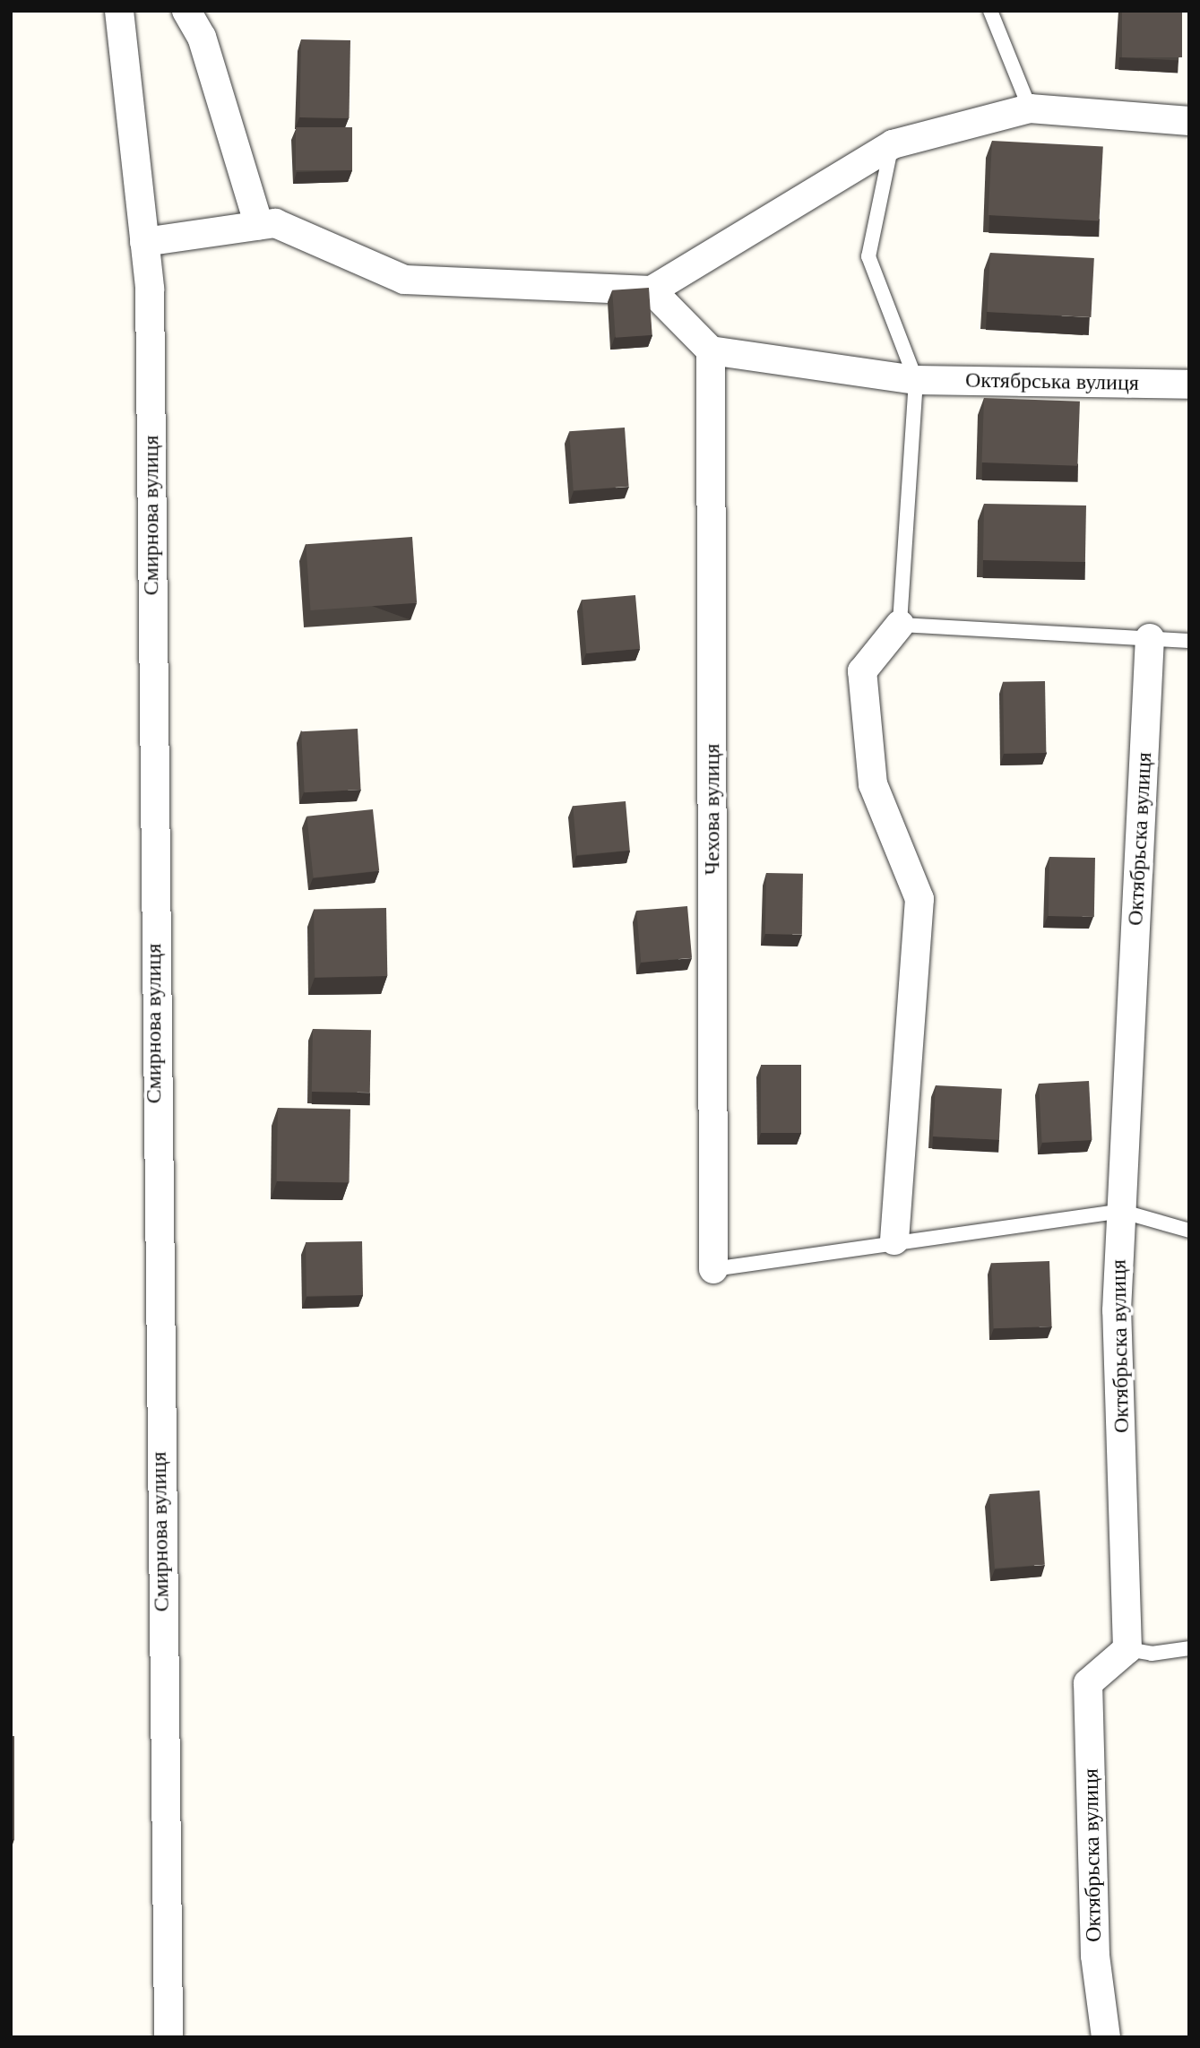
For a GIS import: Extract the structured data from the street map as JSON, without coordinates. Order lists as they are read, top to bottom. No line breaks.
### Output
{"streets":{"street":["Октябрська вулиця","Смирнова вулиця","Чехова вулиця","Октябрьска вулиця"]},"crossings":[["Октябрська вулиця","Чехова вулиця"]]}
